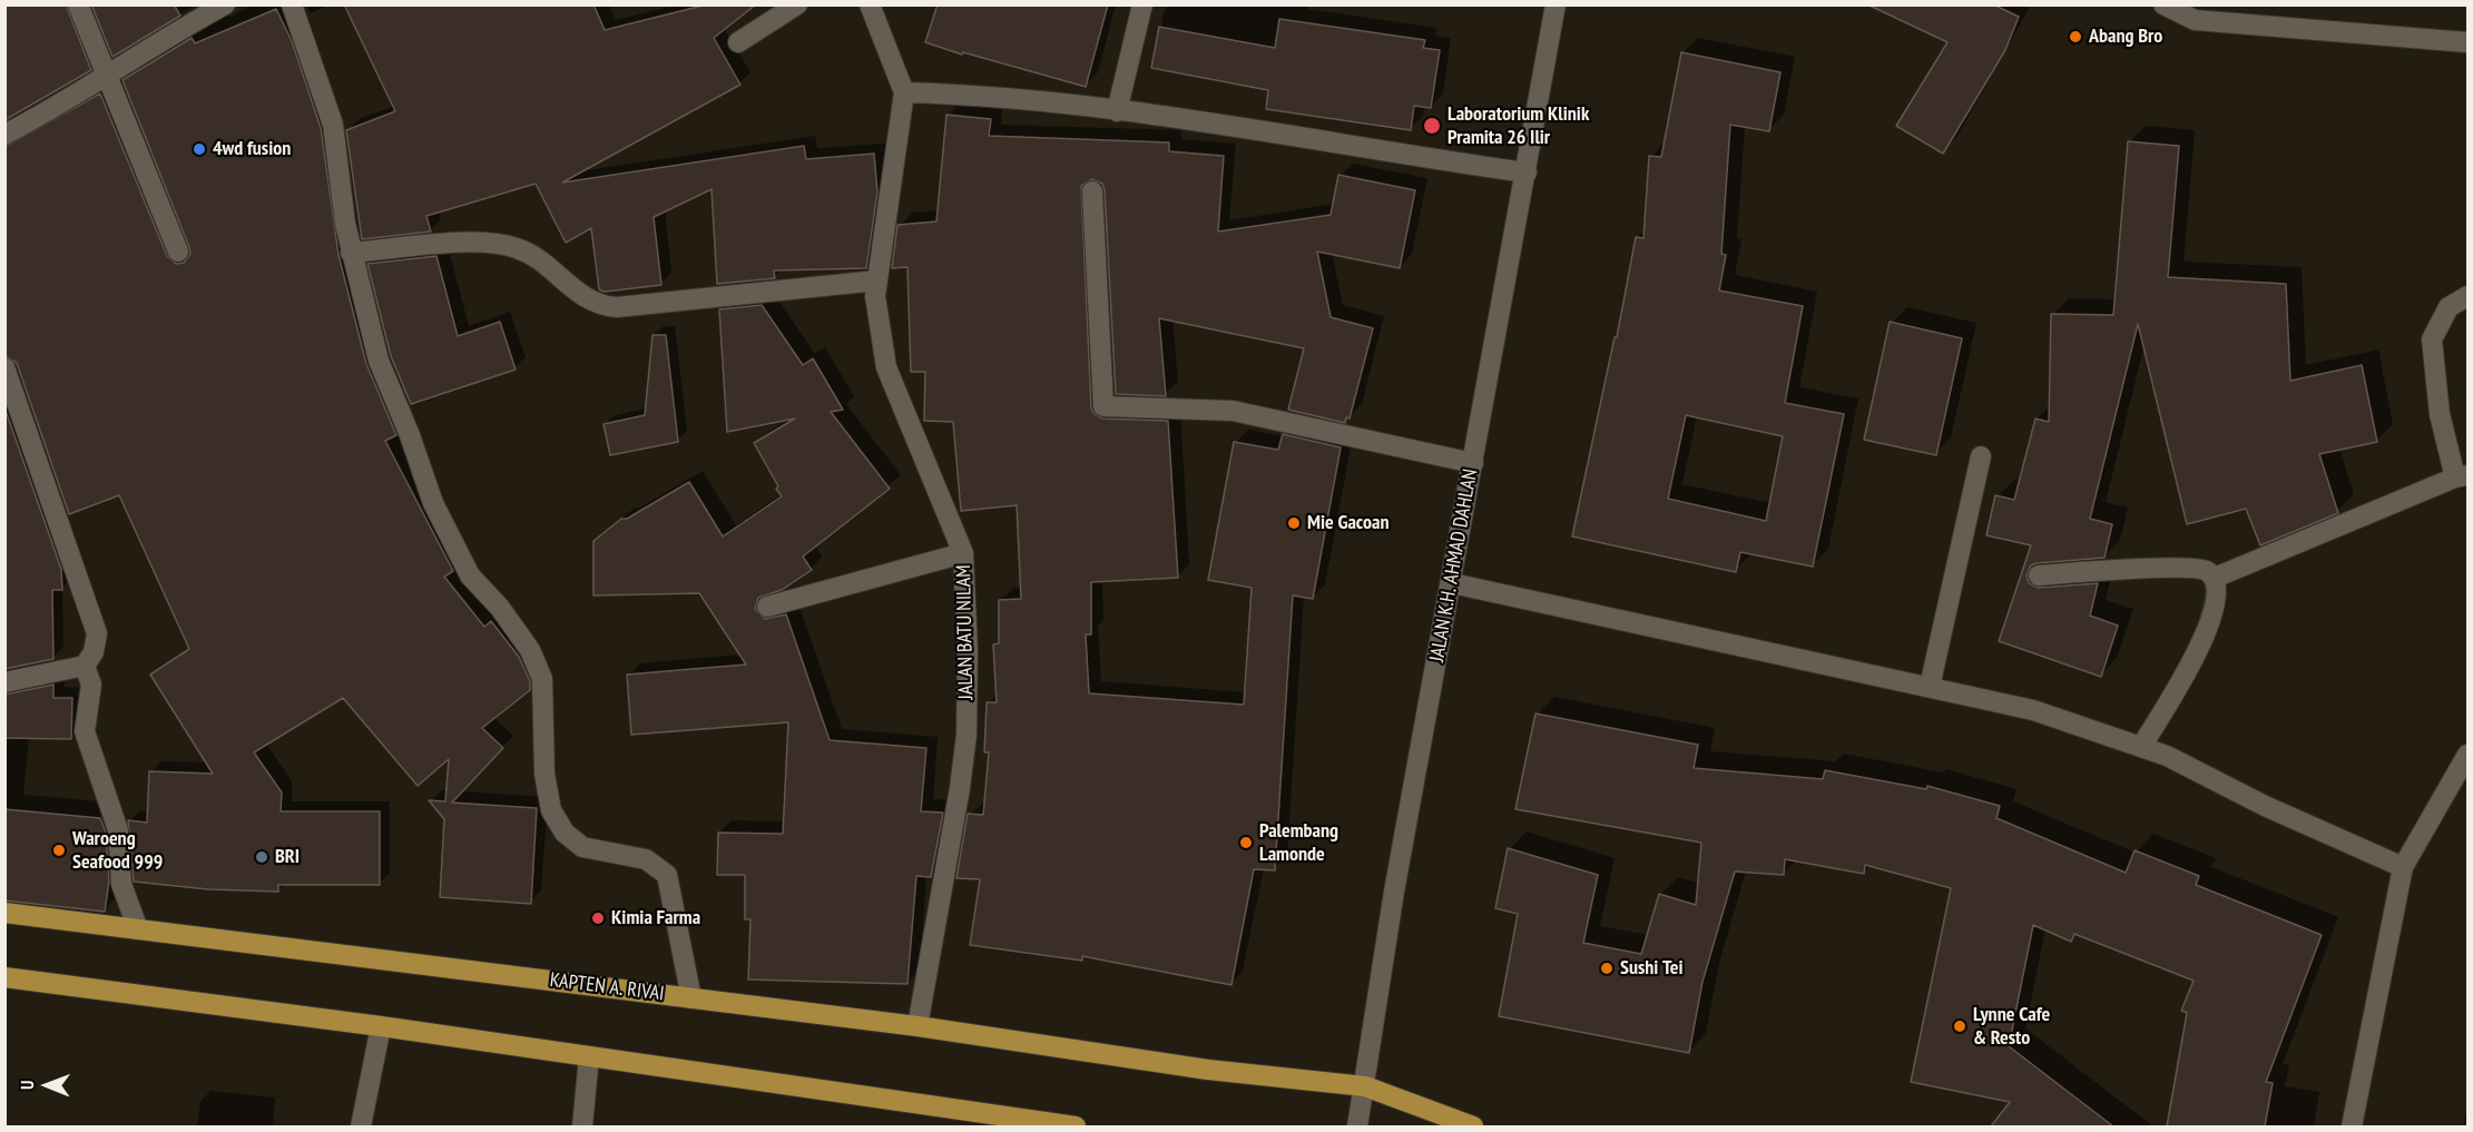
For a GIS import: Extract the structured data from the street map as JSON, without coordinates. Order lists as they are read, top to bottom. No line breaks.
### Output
{"streets":{"main road":["KAPTEN A. RIVAI"],"street":["JALAN K.H. AHMAD DAHLAN","JALAN BATU NILAM"]},"crossings":[["JALAN K.H. AHMAD DAHLAN","KAPTEN A. RIVAI"],["JALAN BATU NILAM","KAPTEN A. RIVAI"]],"places":["Abang Bro","Laboratorium Klinik Pramita 26 Ilir","4wd fusion","Mie Gacoan","Palembang Lamonde","Waroeng Seafood 999","BRI","Kimia Farma","Sushi Tei","Lynne Cafe & Resto"],"north":"left"}
